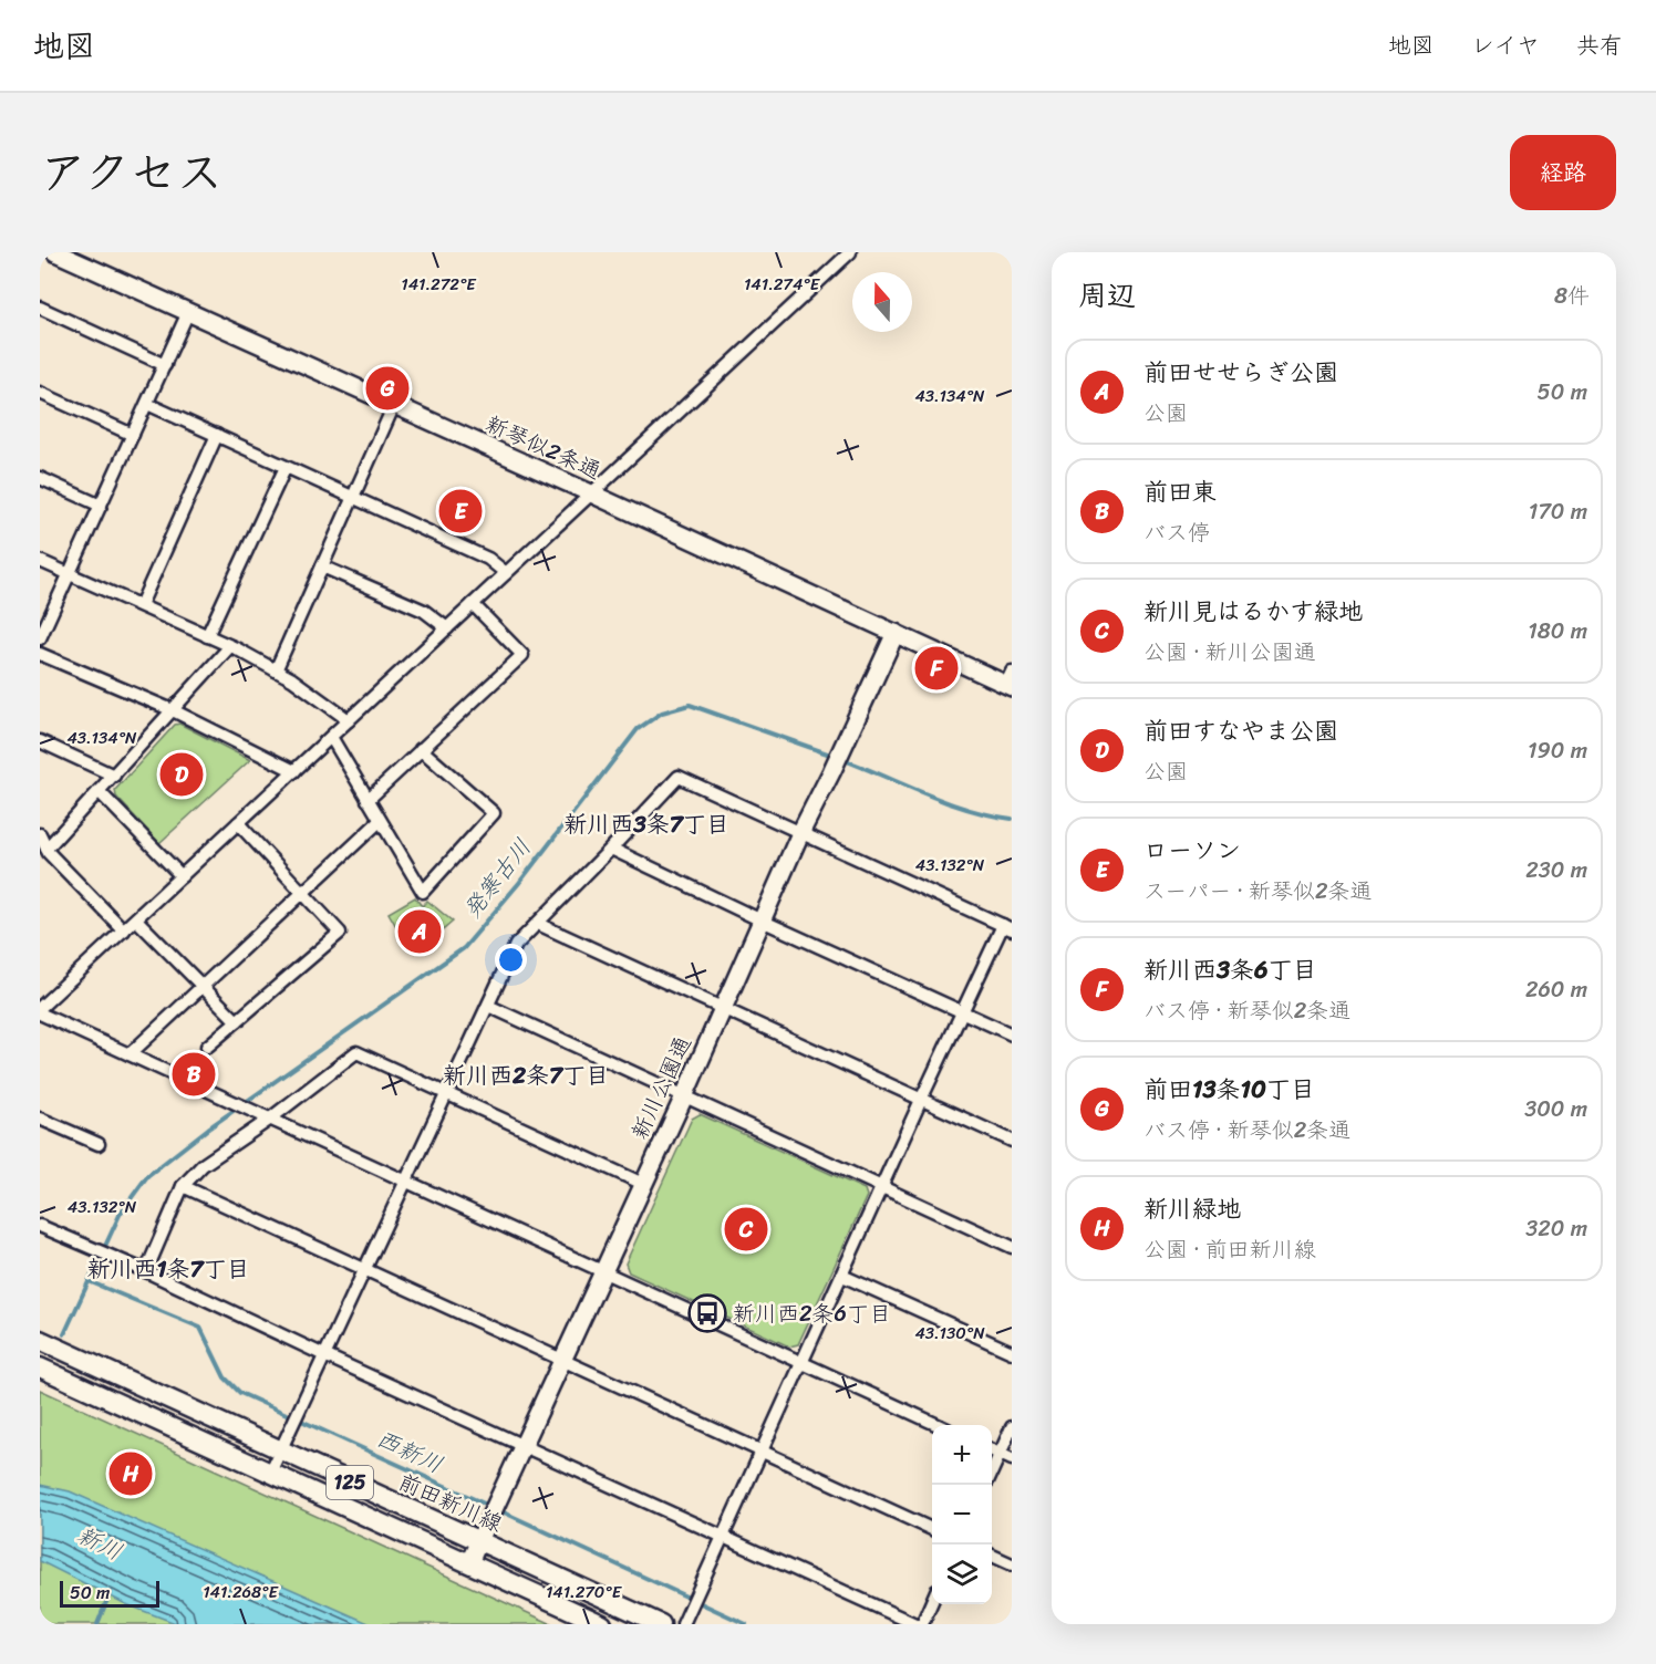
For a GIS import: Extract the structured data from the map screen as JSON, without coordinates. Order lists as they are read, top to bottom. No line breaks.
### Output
{"streets":{"main road":["125","前田新川線"],"street":["新琴似2条通","新川公園通"]},"crossings":[["新琴似2条通","新川公園通"],["新川公園通","125"],["新川公園通","前田新川線"]],"districts":["新川西3条7丁目","新川西2条7丁目","新川西1条7丁目"],"water":["発寒古川","西新川","新川"],"places":{"bus stop":["新川西2条6丁目"]},"scale_bar":"50 m","north":"top","page":{"header":"地図","nav":["地図","レイヤ","共有"],"title":"アクセス","buttons":"経路","heading":["周辺","8件"],"list":[{"mark":"A","name":"前田せせらぎ公園","note":"公園","value":"50 m"},{"mark":"B","name":"前田東","note":"バス停","value":"170 m"},{"mark":"C","name":"新川見はるかす緑地","note":"公園 · 新川公園通","value":"180 m"},{"mark":"D","name":"前田すなやま公園","note":"公園","value":"190 m"},{"mark":"E","name":"ローソン","note":"スーパー · 新琴似2条通","value":"230 m"},{"mark":"F","name":"新川西3条6丁目","note":"バス停 · 新琴似2条通","value":"260 m"},{"mark":"G","name":"前田13条10丁目","note":"バス停 · 新琴似2条通","value":"300 m"},{"mark":"H","name":"新川緑地","note":"公園 · 前田新川線","value":"320 m"}],"pins":["G","E","F","D","A","B","C","H"],"map_buttons":["+","−"],"scale":"50 m"},"coordinates":["141.274°E","141.272°E","43.134°N","43.132°N","43.130°N","141.268°E","141.270°E"]}
